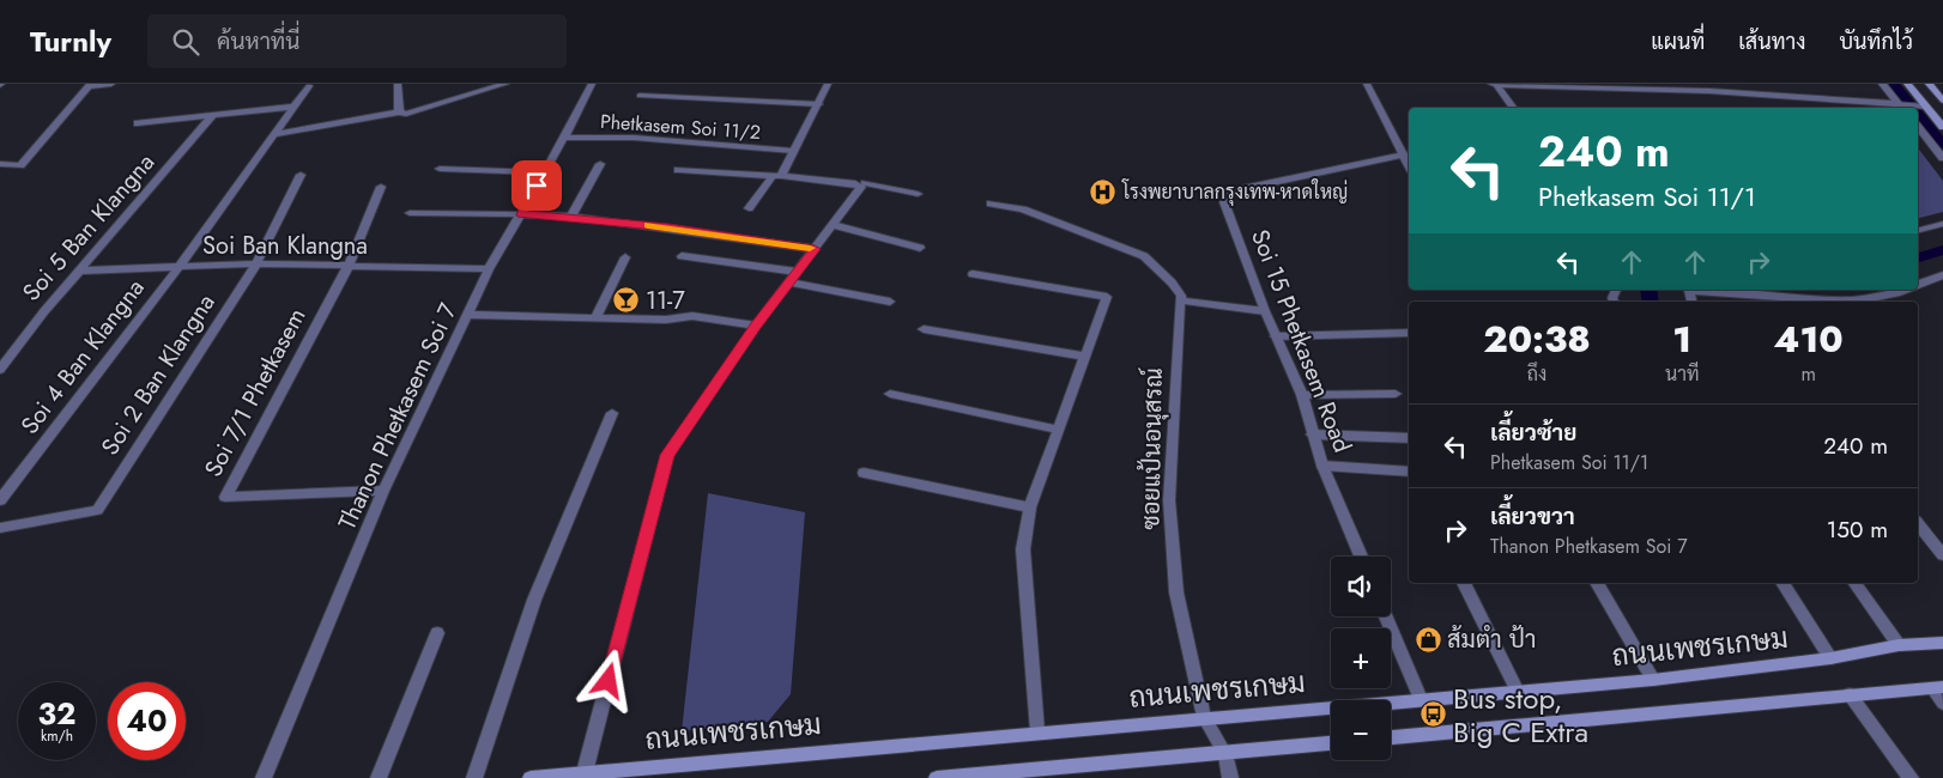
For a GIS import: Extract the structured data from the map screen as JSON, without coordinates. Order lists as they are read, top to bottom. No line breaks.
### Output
{"streets":{"main road":["ถนนเพชรเกษม"],"street":["Phetkasem Soi 11/2","Soi 5 Ban Klangna","Soi Ban Klangna","Soi 15 Phetkasem Road","Soi 4 Ban Klangna","Soi 2 Ban Klangna","Soi 7/1 Phetkasem","Thanon Phetkasem Soi 7","ซอยแป้นอนุสรณ์"]},"crossings":[["Phetkasem Soi 11/2","Thanon Phetkasem Soi 7"],["Soi 5 Ban Klangna","Soi Ban Klangna"],["Soi Ban Klangna","Soi 4 Ban Klangna"],["Soi Ban Klangna","Soi 2 Ban Klangna"],["Soi Ban Klangna","Soi 7/1 Phetkasem"],["Soi Ban Klangna","Thanon Phetkasem Soi 7"],["Soi 7/1 Phetkasem","Thanon Phetkasem Soi 7"],["ซอยแป้นอนุสรณ์","ถนนเพชรเกษม"]],"places":{"hospital":["โรงพยาบาลกรุงเทพ-หาดใหญ่"],"bar":["11-7"],"shop":["ส้มตำ ป้า"],"bus stop":["Bus stop, Big C Extra"]},"page":{"header":"Turnly","search":"ค้นหาที่นี่","nav":["แผนที่","เส้นทาง","บันทึกไว้"],"turn":["240 m","Phetkasem Soi 11/1"],"eta":["20:38","ถึง","1","นาที","410","m"],"list":[{"name":"เลี้ยวซ้าย","note":"Phetkasem Soi 11/1","value":"240 m"},{"name":"เลี้ยวขวา","note":"Thanon Phetkasem Soi 7","value":"150 m"}],"map_buttons":["+","−"],"speed":"32 km/h","limit":"40"}}
